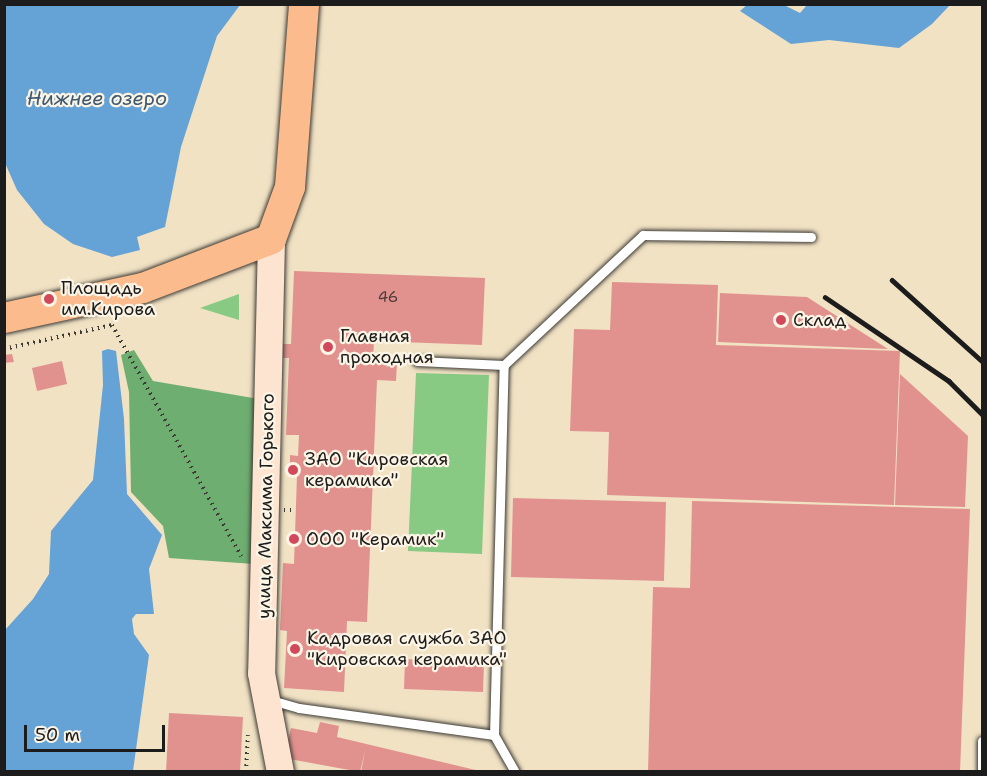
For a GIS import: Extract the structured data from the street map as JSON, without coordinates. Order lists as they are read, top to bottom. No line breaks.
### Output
{"streets":{"street":["улица Максима Горького"]},"water":["Нижнее озеро"],"places":["Площадь им.Кирова","Склад","Главная проходная","ЗАО \"Кировская керамика\"","ООО \"Керамик\"","Кадровая служба ЗАО \"Кировская керамика\""],"house_numbers":["46"],"scale_bar":"50 m"}
